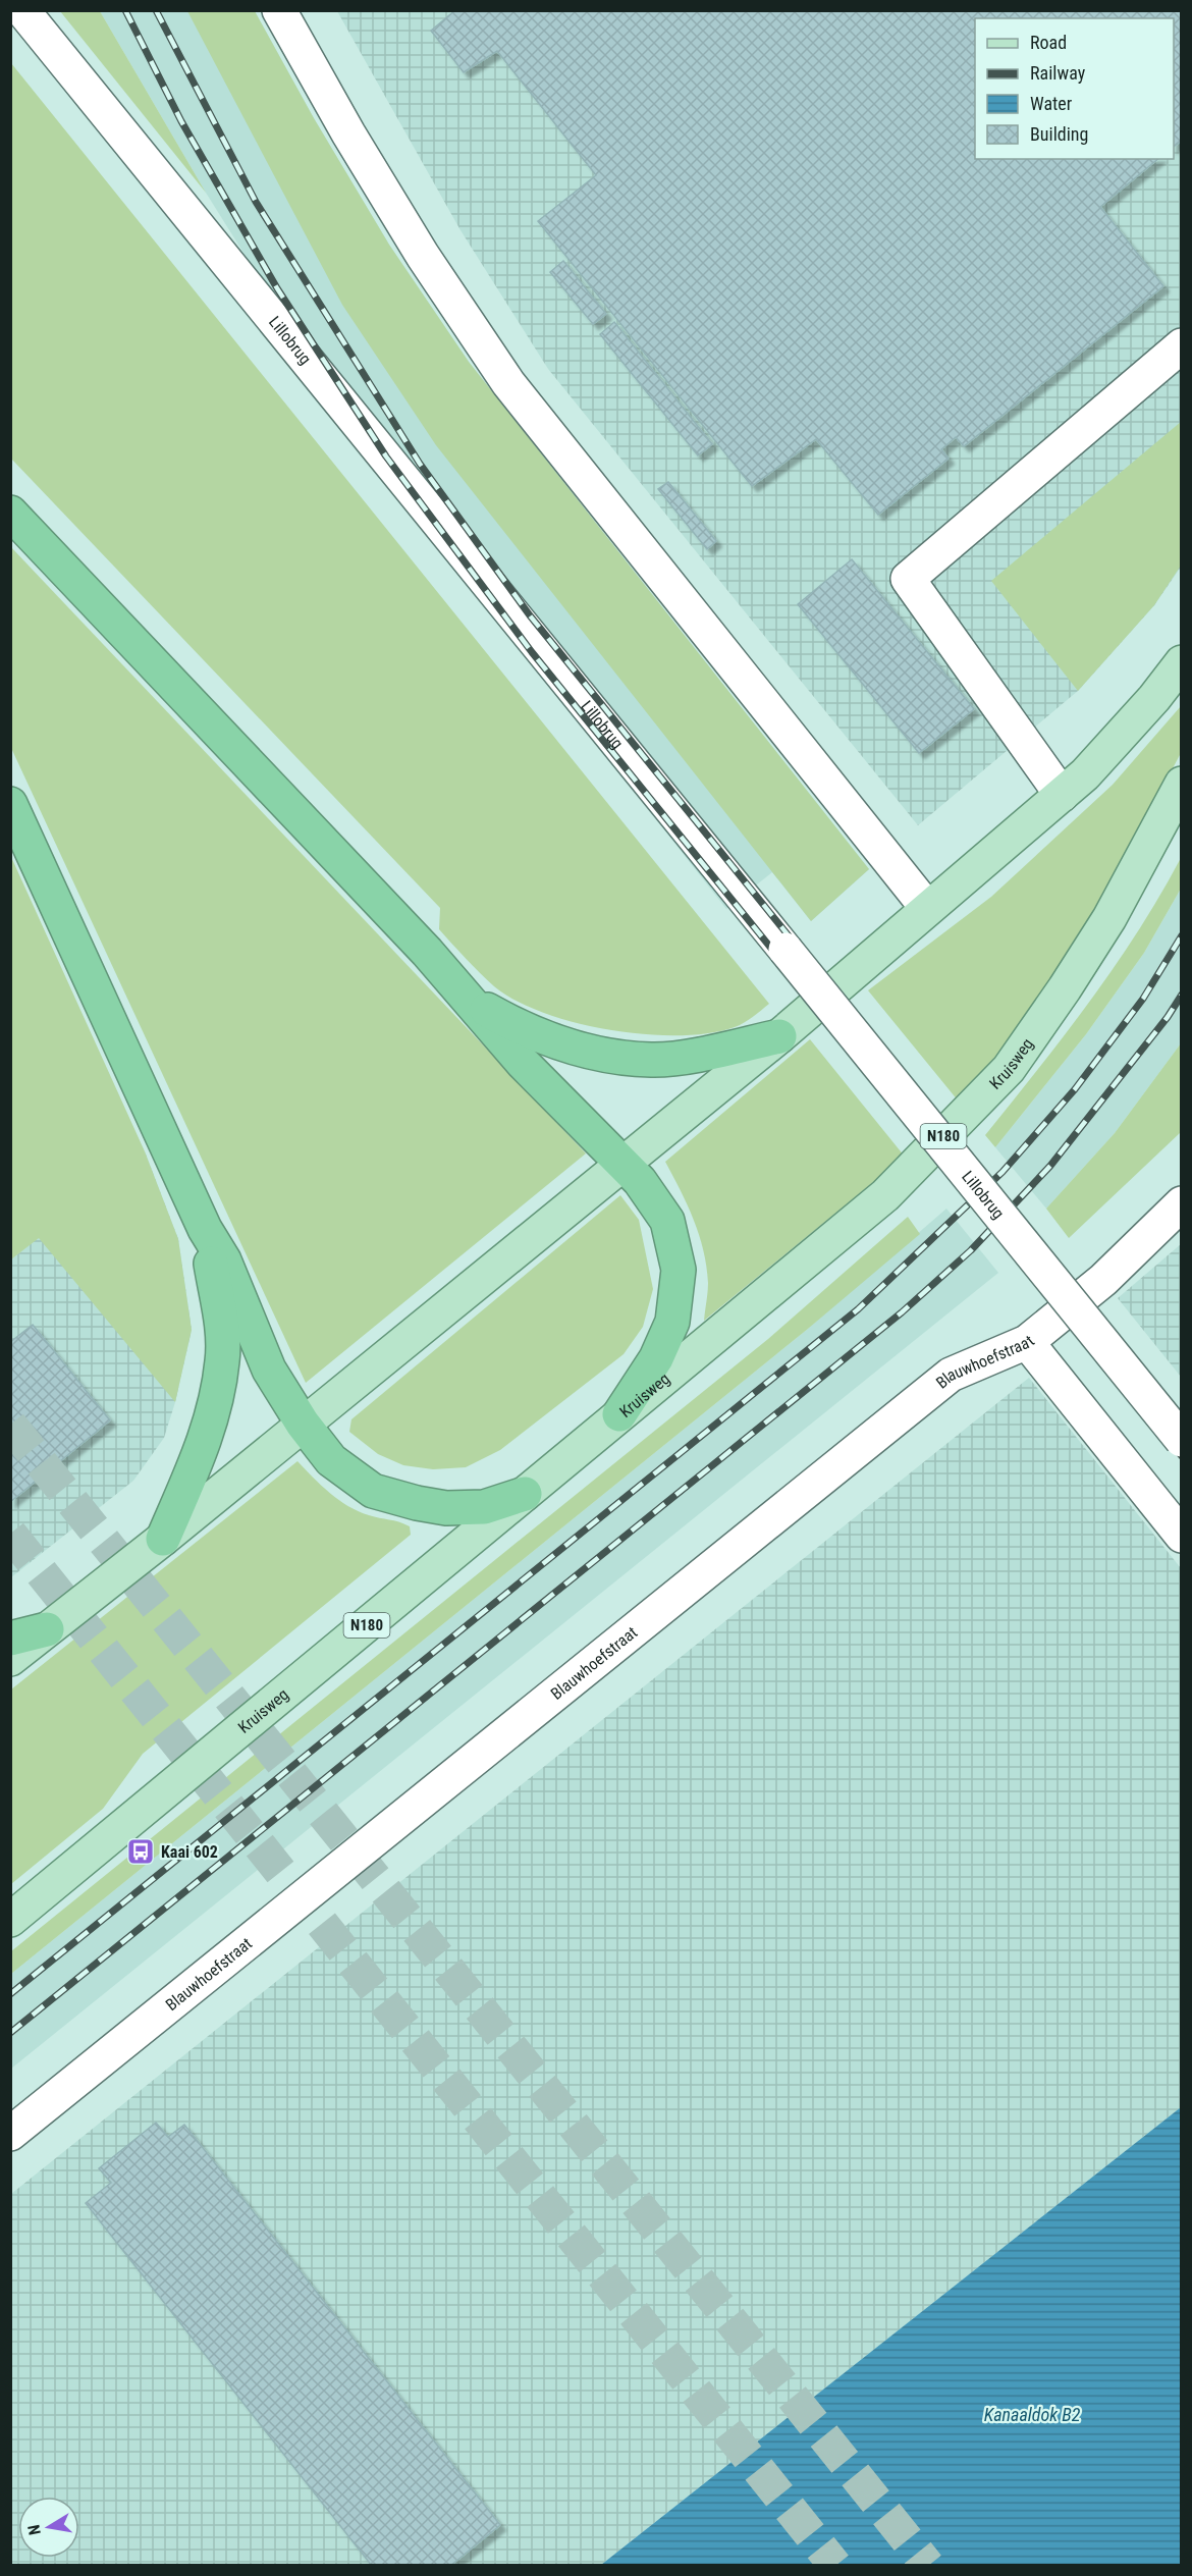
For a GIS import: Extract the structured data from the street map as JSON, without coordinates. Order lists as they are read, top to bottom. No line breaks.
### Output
{"streets":{"main road":["Kruisweg","N180"],"street":["Lillobrug","Blauwhoefstraat"]},"water":["Kanaaldok B2"],"places":{"bus stop":["Kaai 602"]},"legend":["Road","Railway","Water","Building"],"north":"left"}
